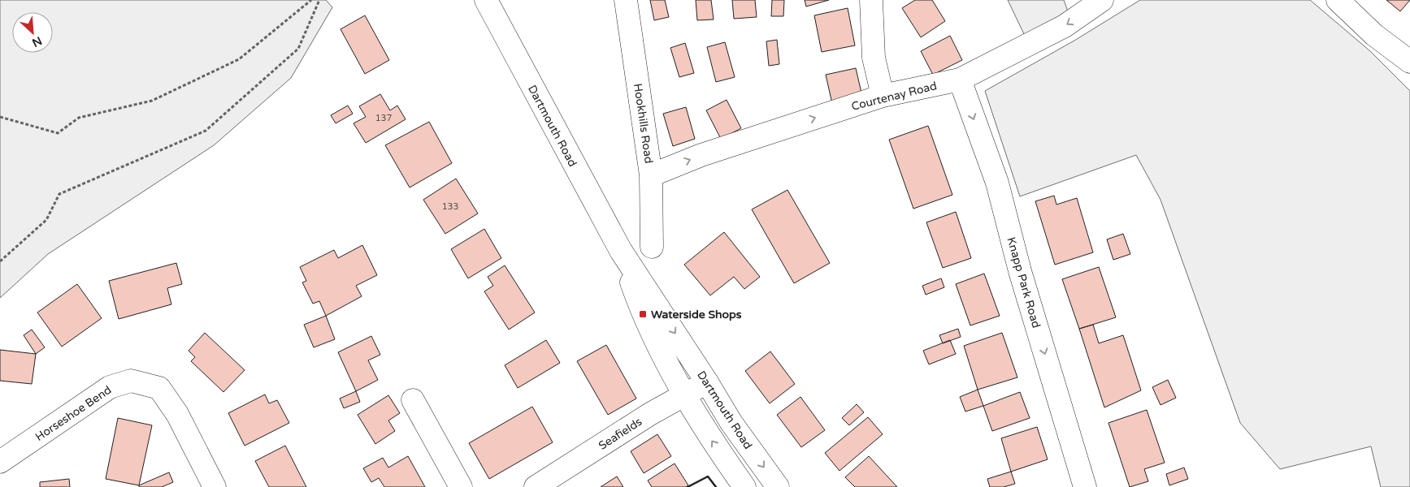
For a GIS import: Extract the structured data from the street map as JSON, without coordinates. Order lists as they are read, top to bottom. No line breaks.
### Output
{"streets":{"street":["Courtenay Road","Hookhills Road","Dartmouth Road","Knapp Park Road","Horseshoe Bend","Seafields"]},"crossings":[["Courtenay Road","Hookhills Road"],["Courtenay Road","Knapp Park Road"],["Dartmouth Road","Seafields"]],"one_way":["Knapp Park Road"],"places":{"transit":["Waterside Shops"]},"house_numbers":["137","133"],"north":"bottom right"}
